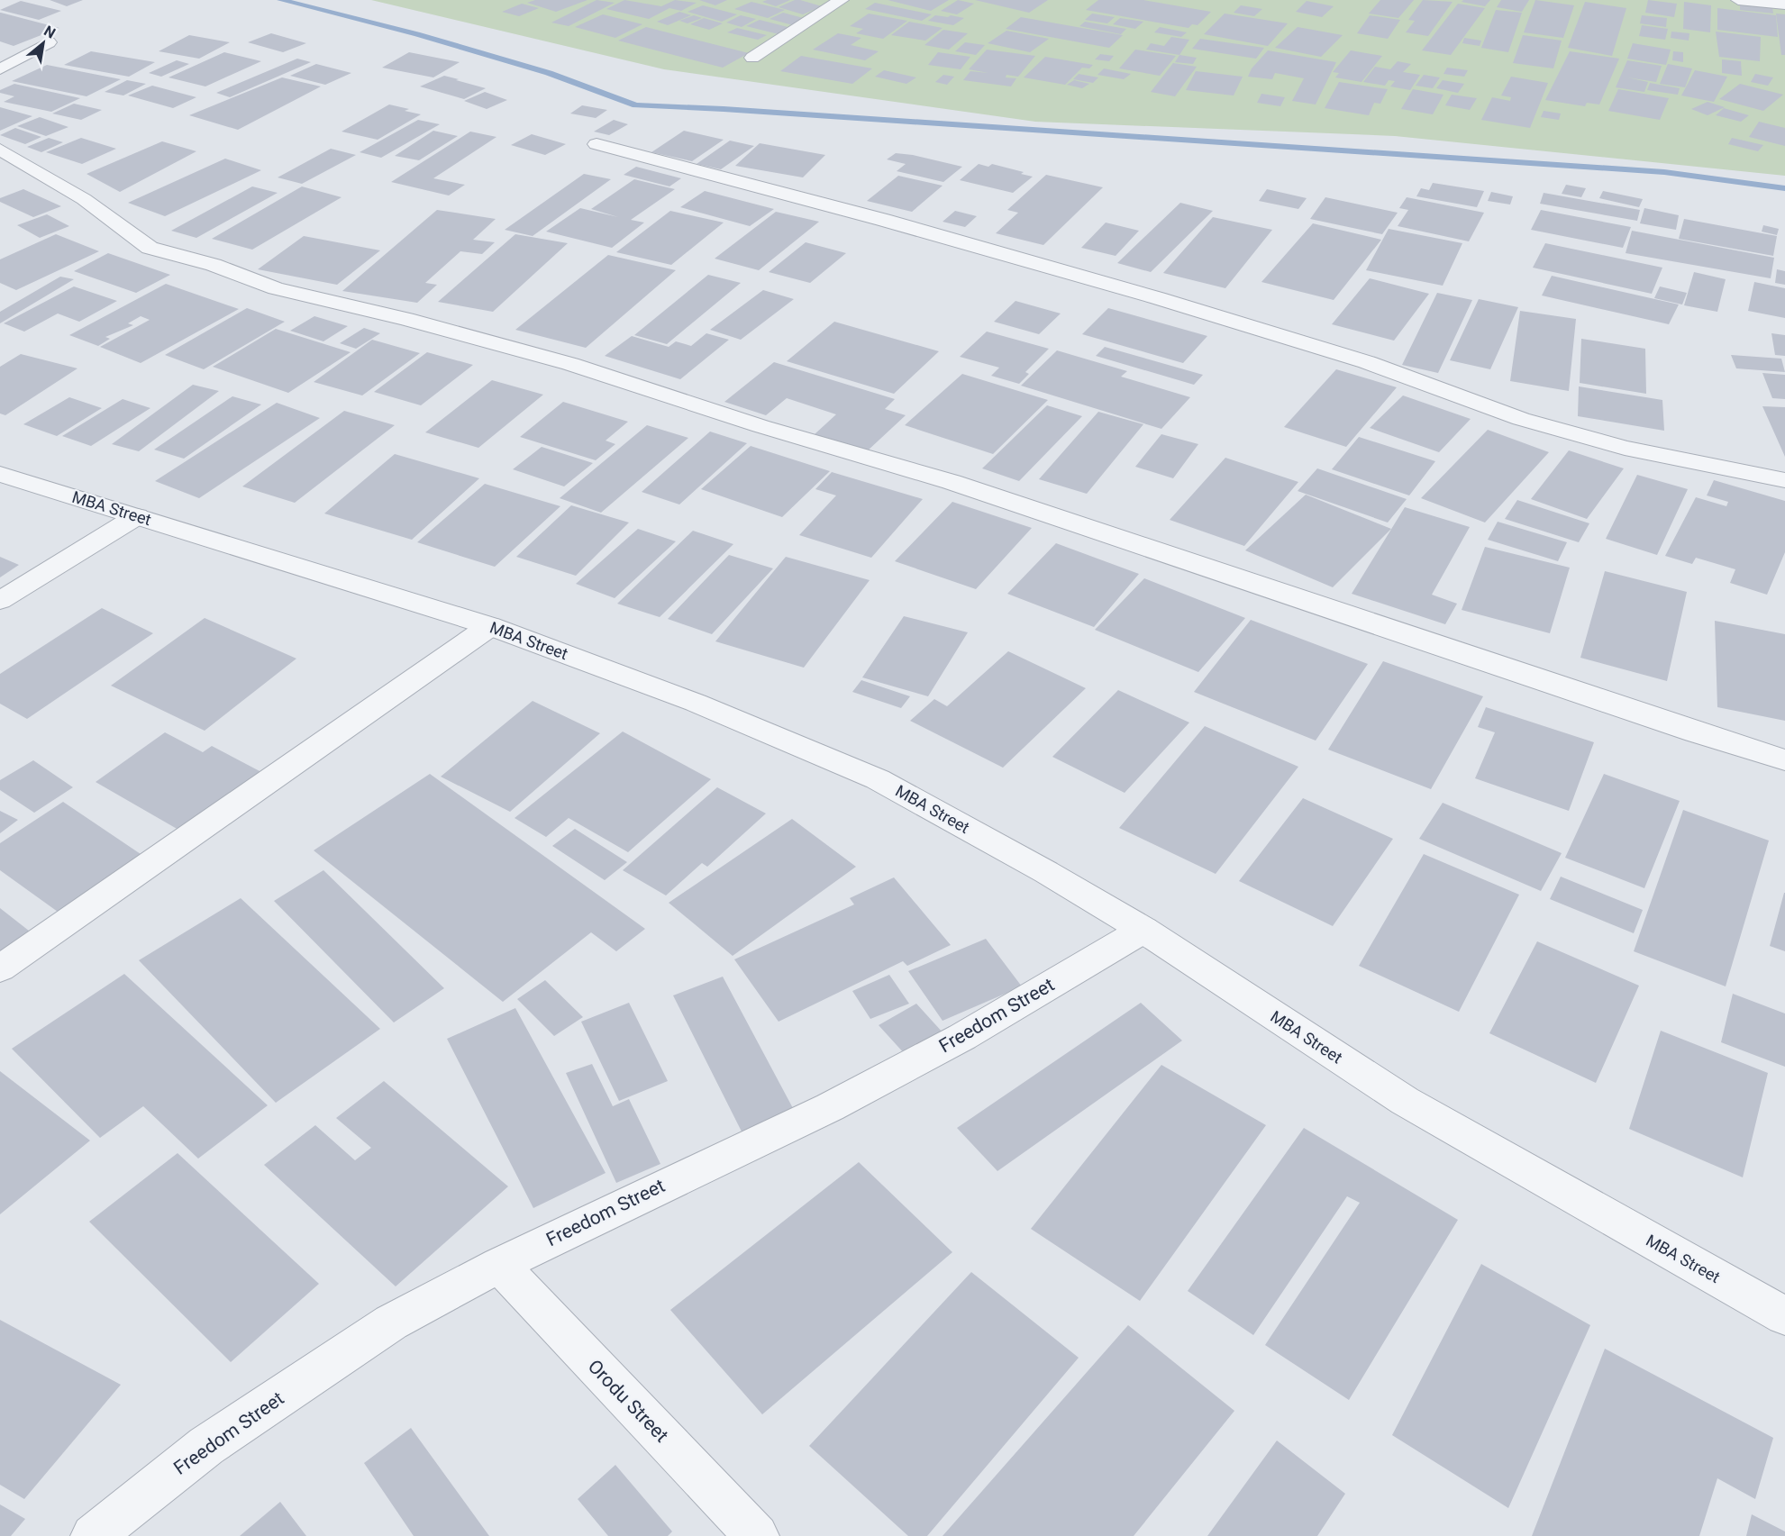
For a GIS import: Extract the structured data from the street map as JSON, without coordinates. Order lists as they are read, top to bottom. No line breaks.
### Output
{"streets":{"street":["MBA Street","Freedom Street","Orodu Street"]},"crossings":[["MBA Street","Freedom Street"],["Freedom Street","Orodu Street"]],"north":"top right"}
